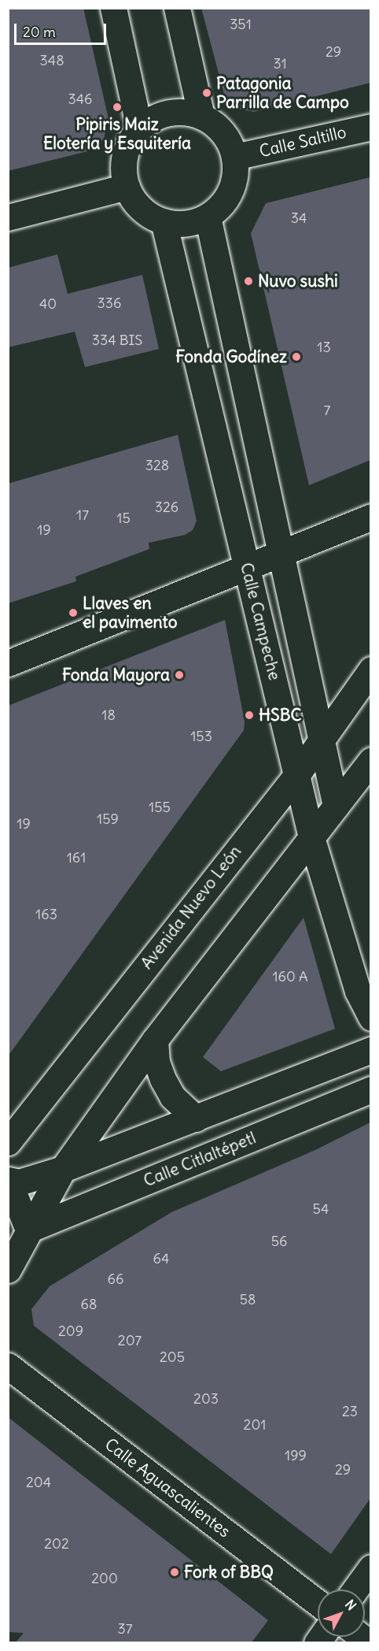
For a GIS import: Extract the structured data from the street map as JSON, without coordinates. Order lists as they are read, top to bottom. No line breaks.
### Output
{"streets":{"street":["Calle Saltillo","Calle Campeche","Avenida Nuevo León","Calle Citlaltépetl","Calle Aguascalientes"]},"crossings":[["Calle Saltillo","Calle Campeche"],["Calle Campeche","Avenida Nuevo León"]],"places":["Patagonia Parrilla de Campo","Pipiris Maiz Elotería y Esquitería","Nuvo sushi","Fonda Godínez","Llaves en el pavimento","Fonda Mayora","HSBC","Fork of BBQ"],"house_numbers":["351","29","348","31","346","34","336","40","334 BIS","13","7","328","326","17","15","19","18","153","155","159","19","161","163","160 A","54","56","64","66","58","68","209","207","205","203","23","201","199","29","204","202","200","37"],"scale_bar":"20 m","north":"top right"}
